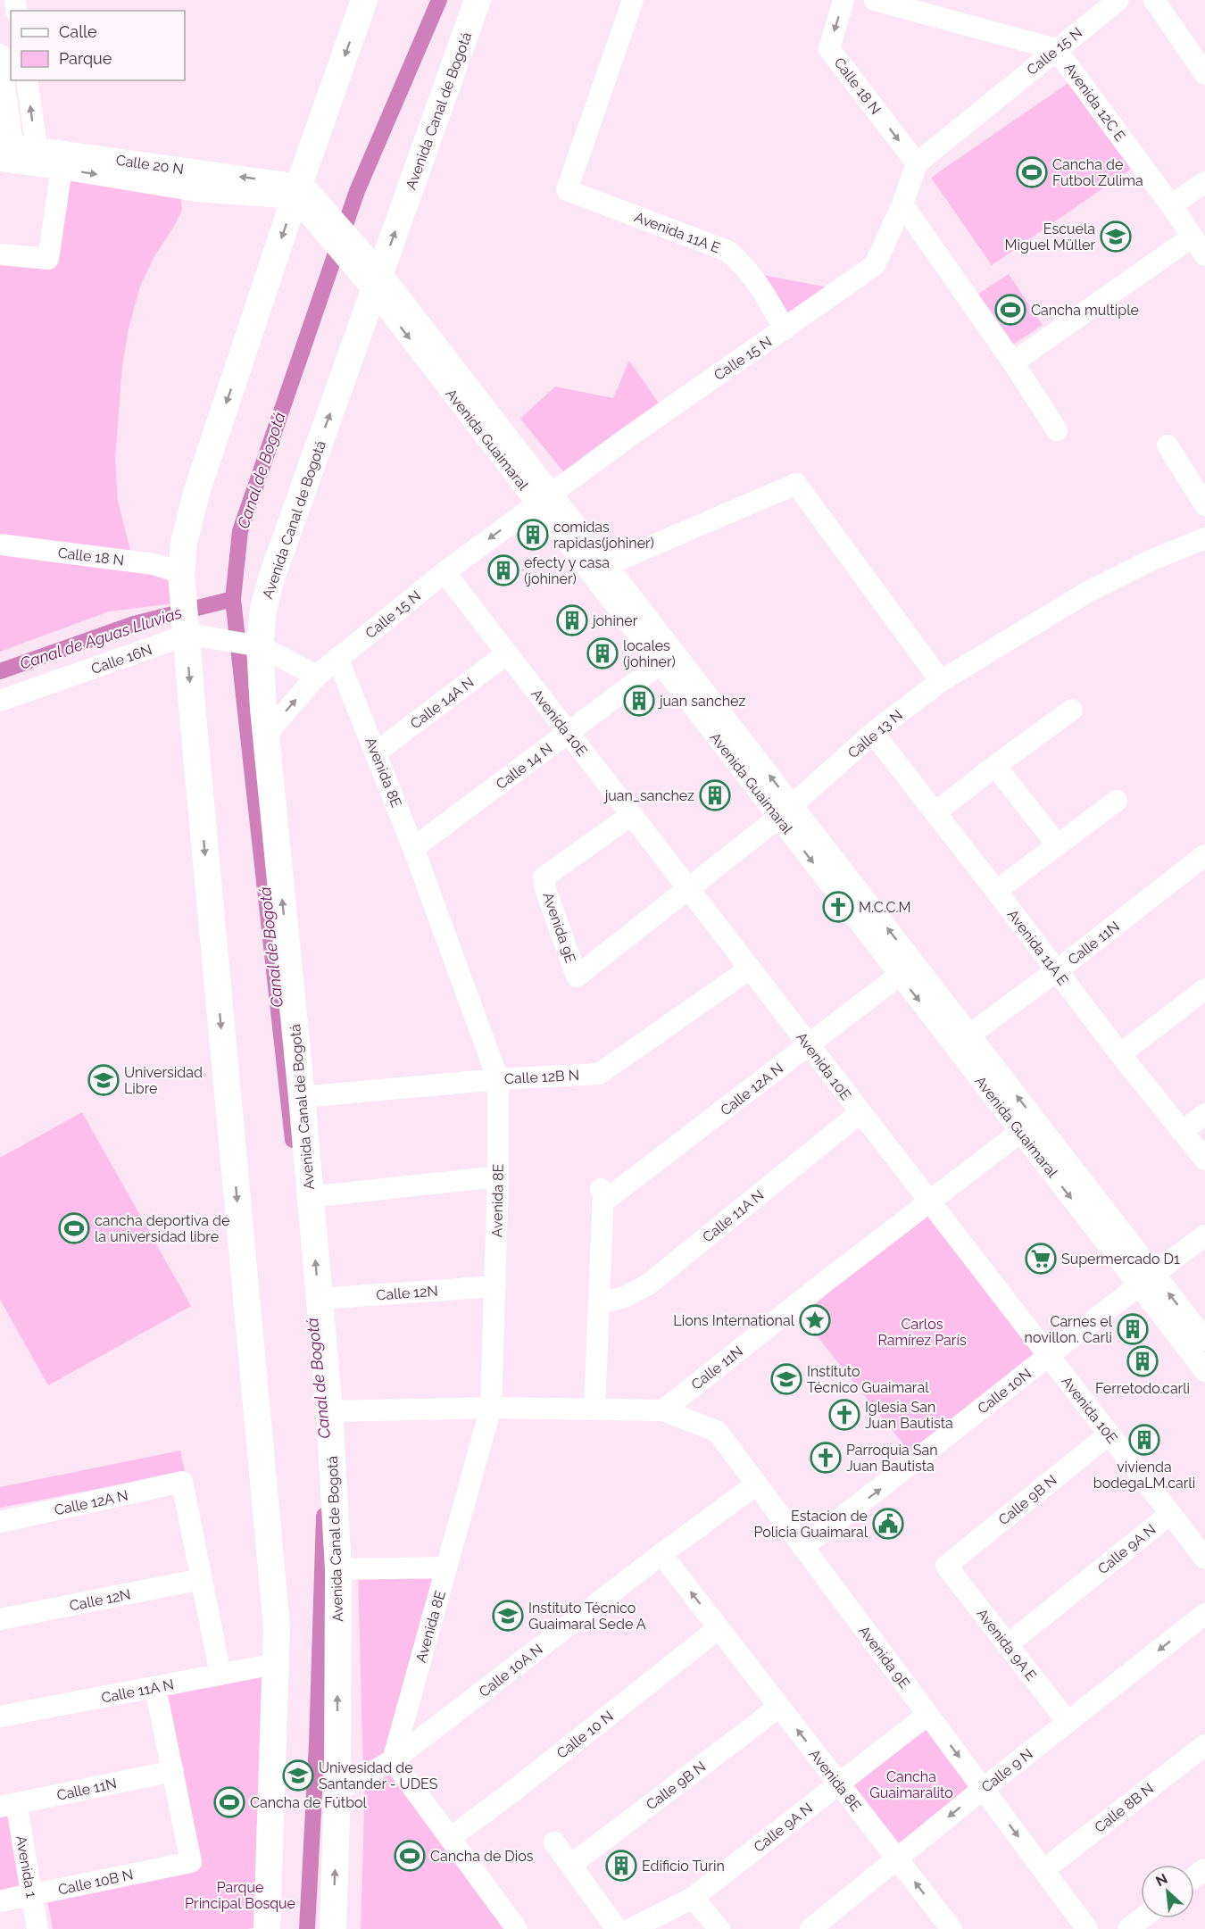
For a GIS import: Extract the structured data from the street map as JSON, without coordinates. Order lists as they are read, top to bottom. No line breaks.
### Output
{"streets":{"main road":["Avenida Canal de Bogotá"],"street":["Calle 15 N","Calle 18 N","Avenida 12C E","Calle 20 N","Avenida 11A E","Avenida Guaimaral","Calle 16N","Calle 14A N","Avenida 10E","Calle 13 N","Calle 14 N","Avenida 8E","Avenida 9E","Calle 11N","Calle 12B N","Calle 12A N","Calle 11A N","Calle 12N","Calle 10N","Calle 9B N","Calle 9A N","Avenida 9A E","Calle 10A N","Calle 10 N","Calle 9 N","Calle 8B N","Avenida 1","Calle 10B N"]},"crossings":[["Calle 15 N","Calle 18 N"],["Calle 15 N","Avenida 12C E"],["Calle 15 N","Avenida Canal de Bogotá"],["Calle 15 N","Avenida 11A E"],["Calle 15 N","Avenida Guaimaral"],["Calle 15 N","Avenida 10E"],["Calle 15 N","Avenida 8E"],["Avenida Canal de Bogotá","Avenida Guaimaral"],["Avenida Canal de Bogotá","Calle 16N"],["Avenida Canal de Bogotá","Calle 12B N"],["Avenida Canal de Bogotá","Calle 12N"],["Avenida Canal de Bogotá","Calle 10A N"],["Calle 20 N","Avenida Guaimaral"],["Avenida 11A E","Calle 13 N"],["Avenida 11A E","Calle 11N"],["Avenida Guaimaral","Calle 13 N"],["Avenida Guaimaral","Calle 14 N"],["Avenida Guaimaral","Calle 11N"],["Avenida Guaimaral","Calle 12A N"],["Avenida Guaimaral","Calle 10N"],["Calle 14A N","Avenida 10E"],["Calle 14A N","Avenida 8E"],["Avenida 10E","Calle 13 N"],["Avenida 10E","Calle 14 N"],["Avenida 10E","Avenida 9E"],["Avenida 10E","Calle 11N"],["Avenida 10E","Calle 12B N"],["Avenida 10E","Calle 12A N"],["Avenida 10E","Calle 11A N"],["Avenida 10E","Calle 10N"],["Avenida 10E","Calle 9B N"],["Avenida 10E","Calle 9A N"],["Calle 13 N","Avenida 9E"],["Calle 14 N","Avenida 8E"],["Avenida 8E","Calle 12B N"],["Avenida 8E","Calle 12N"],["Avenida 8E","Calle 9B N"],["Avenida 8E","Calle 9A N"],["Avenida 8E","Calle 10A N"],["Avenida 8E","Calle 10 N"],["Avenida 8E","Calle 9 N"],["Avenida 9E","Calle 11N"],["Avenida 9E","Calle 10N"],["Avenida 9E","Calle 9A N"],["Avenida 9E","Calle 10A N"],["Avenida 9E","Calle 9 N"],["Avenida 9E","Calle 8B N"],["Calle 11N","Avenida 1"],["Calle 11N","Calle 10B N"],["Calle 12A N","Calle 11A N"],["Calle 12A N","Calle 12N"],["Calle 9B N","Avenida 9A E"],["Calle 9A N","Avenida 9A E"],["Avenida 9A E","Calle 9 N"],["Avenida 1","Calle 10B N"]],"one_way":["Calle 18 N","Calle 10N","Calle 9 N"],"water":["Canal de Bogotá","Canal de Aguas Lluvias"],"parks":["Carlos Ramírez París","Cancha Guaimaralito","Parque Principal Bosque"],"places":{"sports":["Cancha de Futbol Zulima","Cancha multiple","cancha deportiva de la universidad libre","Cancha de Fútbol","Cancha de Dios"],"school or university":["Escuela Miguel Müller","Universidad Libre","Instituto Técnico Guaimaral","Instituto Técnico Guaimaral Sede A","Univesidad de Santander - UDES"],"building":["comidas rapidas(johiner)","efecty y casa (johiner)","johiner","locales (johiner)","juan sanchez","juan_sanchez","Carnes el novillon. Carli","Ferretodo.carli","vivienda bodegaLM.carli","Edificio Turin"],"church":["M.C.C.M","Iglesia San Juan Bautista","Parroquia San Juan Bautista"],"supermarket":["Supermercado D1"],"place":["Lions International"],"public building":["Estacion de Policia Guaimaral"]},"legend":["Calle","Parque"],"north":"top left"}
